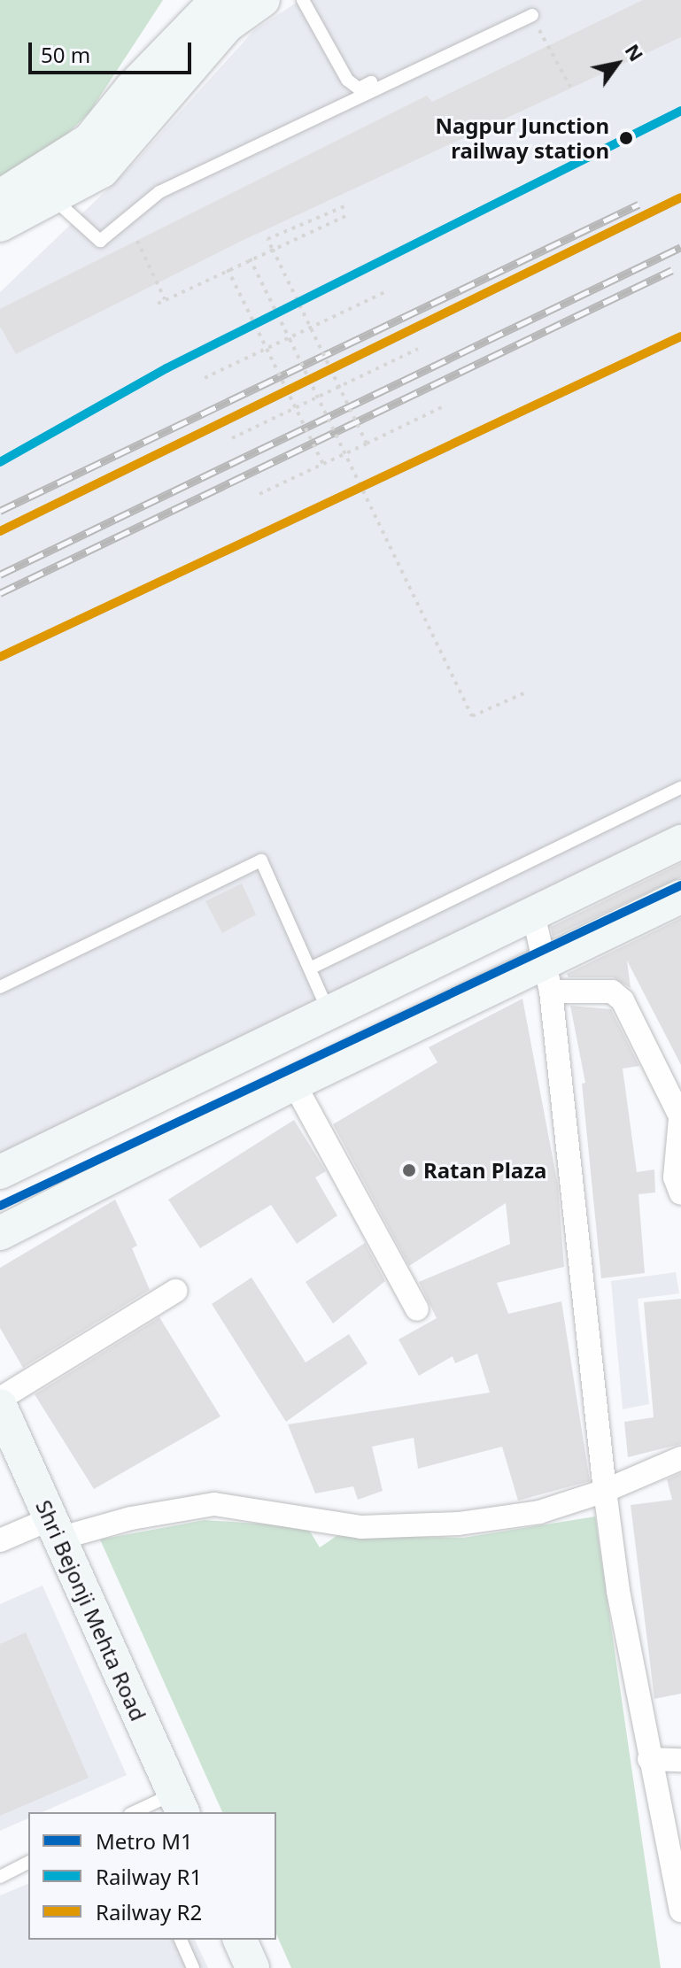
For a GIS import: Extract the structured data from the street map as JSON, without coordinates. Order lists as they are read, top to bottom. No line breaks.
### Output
{"streets":{"main road":["Shri Bejonji Mehta Road"]},"places":["Nagpur Junction railway station","Ratan Plaza"],"lines":["rail line R1","rail line R2","metro line M1"],"legend":["Metro M1","Railway R1","Railway R2"],"scale_bar":"50 m","north":"top right"}
